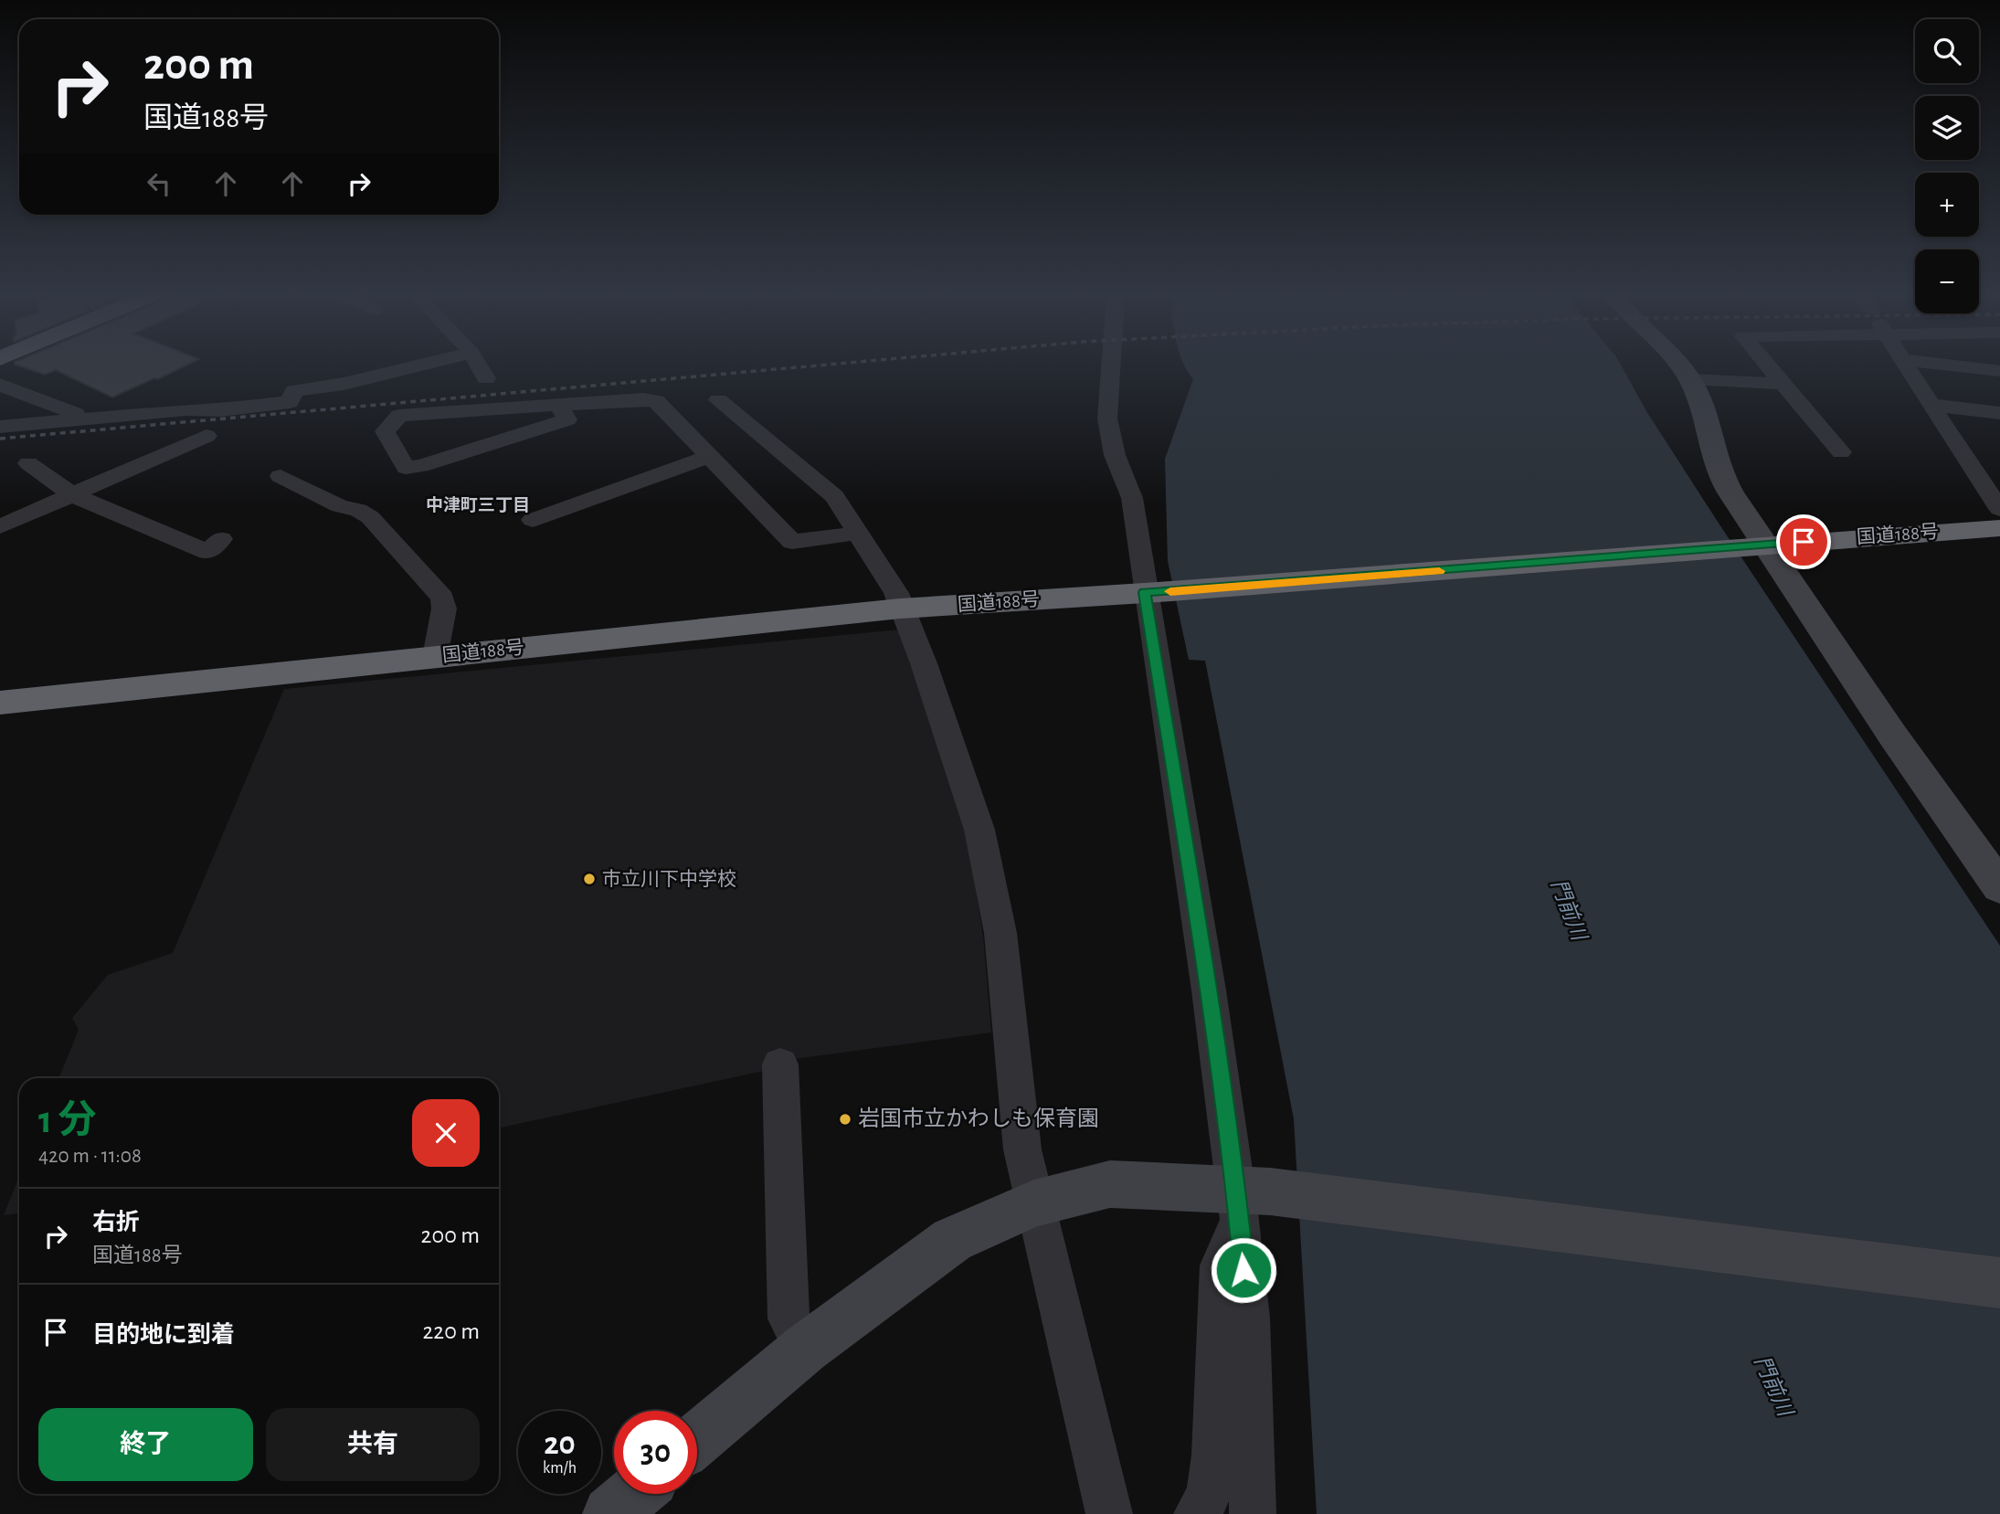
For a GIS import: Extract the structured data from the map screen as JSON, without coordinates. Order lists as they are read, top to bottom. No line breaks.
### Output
{"streets":{"highway":["国道188号"]},"districts":["中津町三丁目"],"water":["門前川"],"places":["市立川下中学校","岩国市立かわしも保育園"],"page":{"map_buttons":["+","−"],"turn":["200 m","国道188号"],"heading":["1 分","420 m · 11:08"],"list":[{"name":"右折","note":"国道188号","value":"200 m"},{"name":"目的地に到着","value":"220 m"}],"buttons":["終了","共有"],"speed":"20 km/h","limit":"30"}}
